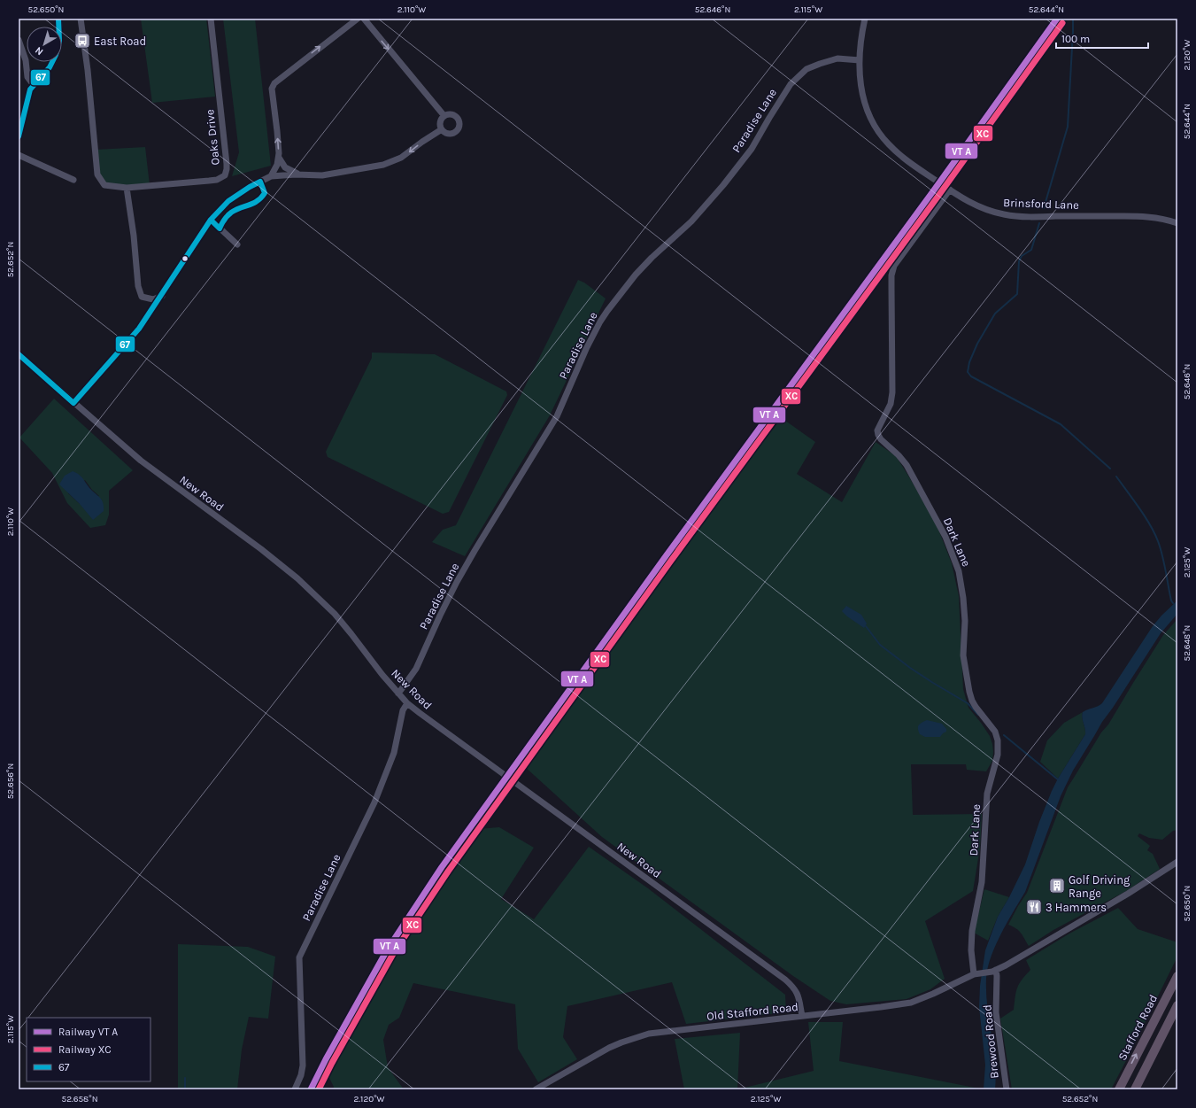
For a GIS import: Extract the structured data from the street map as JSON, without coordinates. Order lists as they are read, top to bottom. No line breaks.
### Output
{"streets":{"highway":["Stafford Road"],"street":["Paradise Lane","Oaks Drive","Brinsford Lane","New Road","Dark Lane","Old Stafford Road","Brewood Road"]},"crossings":[["Paradise Lane","Brinsford Lane"],["Paradise Lane","New Road"],["Brinsford Lane","Dark Lane"],["New Road","Old Stafford Road"],["Dark Lane","Old Stafford Road"],["Old Stafford Road","Brewood Road"]],"places":{"bus stop":["East Road"],"building":["Golf Driving Range"],"restaurant":["3 Hammers"]},"lines":["transit line 67","rail line XC"],"legend":["Railway VT A","Railway XC","67"],"scale_bar":"100 m","north":"bottom left","coordinates":["52.650°N","2.110°W","52.646°N","2.115°W","52.644°N","2.120°W","52.652°N","2.125°W","52.648°N","52.656°N","52.658°N"]}
